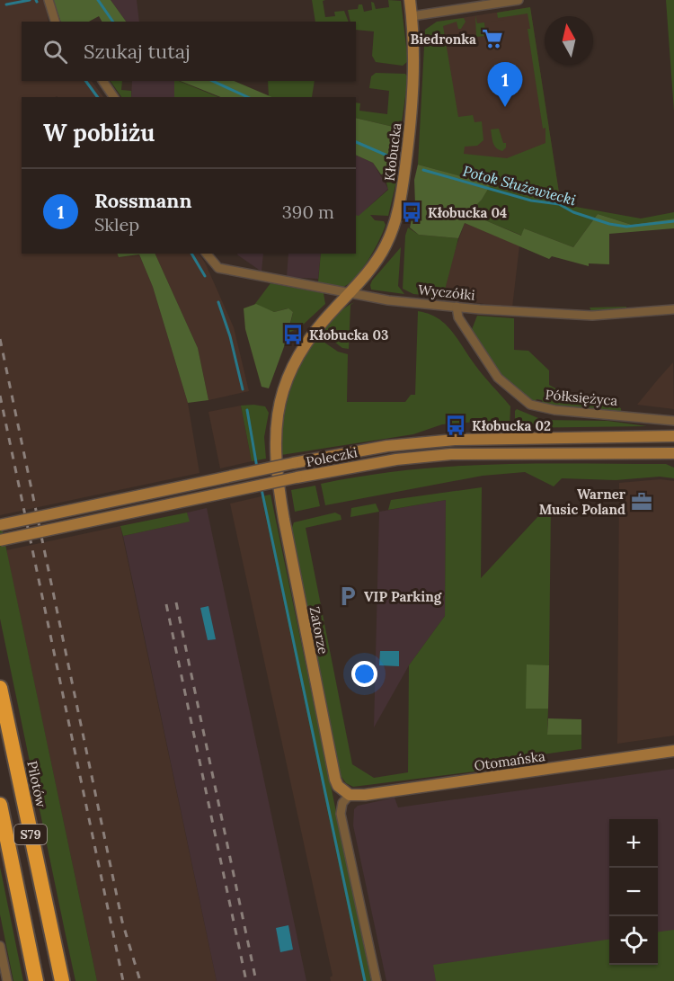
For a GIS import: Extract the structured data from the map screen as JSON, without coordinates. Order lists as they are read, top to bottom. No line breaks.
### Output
{"streets":{"highway":["Pilotów","S79"],"main road":["Kłobucka","Poleczki","Zatorze","Otomańska"],"street":["Wyczółki","Półksiężyca"]},"crossings":[["Kłobucka","Wyczółki"],["Kłobucka","Zatorze"],["Wyczółki","Półksiężyca"],["Wyczółki","Zatorze"],["Zatorze","Otomańska"]],"water":["Potok Służewiecki"],"places":{"supermarket":["Biedronka"],"bus stop":["Kłobucka 04","Kłobucka 03","Kłobucka 02"],"office":["Warner Music Poland"],"parking":["VIP Parking"]},"north":"top","page":{"search":"Szukaj tutaj","pins":"1","heading":"W pobliżu","list":[{"mark":"1","name":"Rossmann","note":"Sklep","value":"390 m"}],"map_buttons":["+","−"]}}
